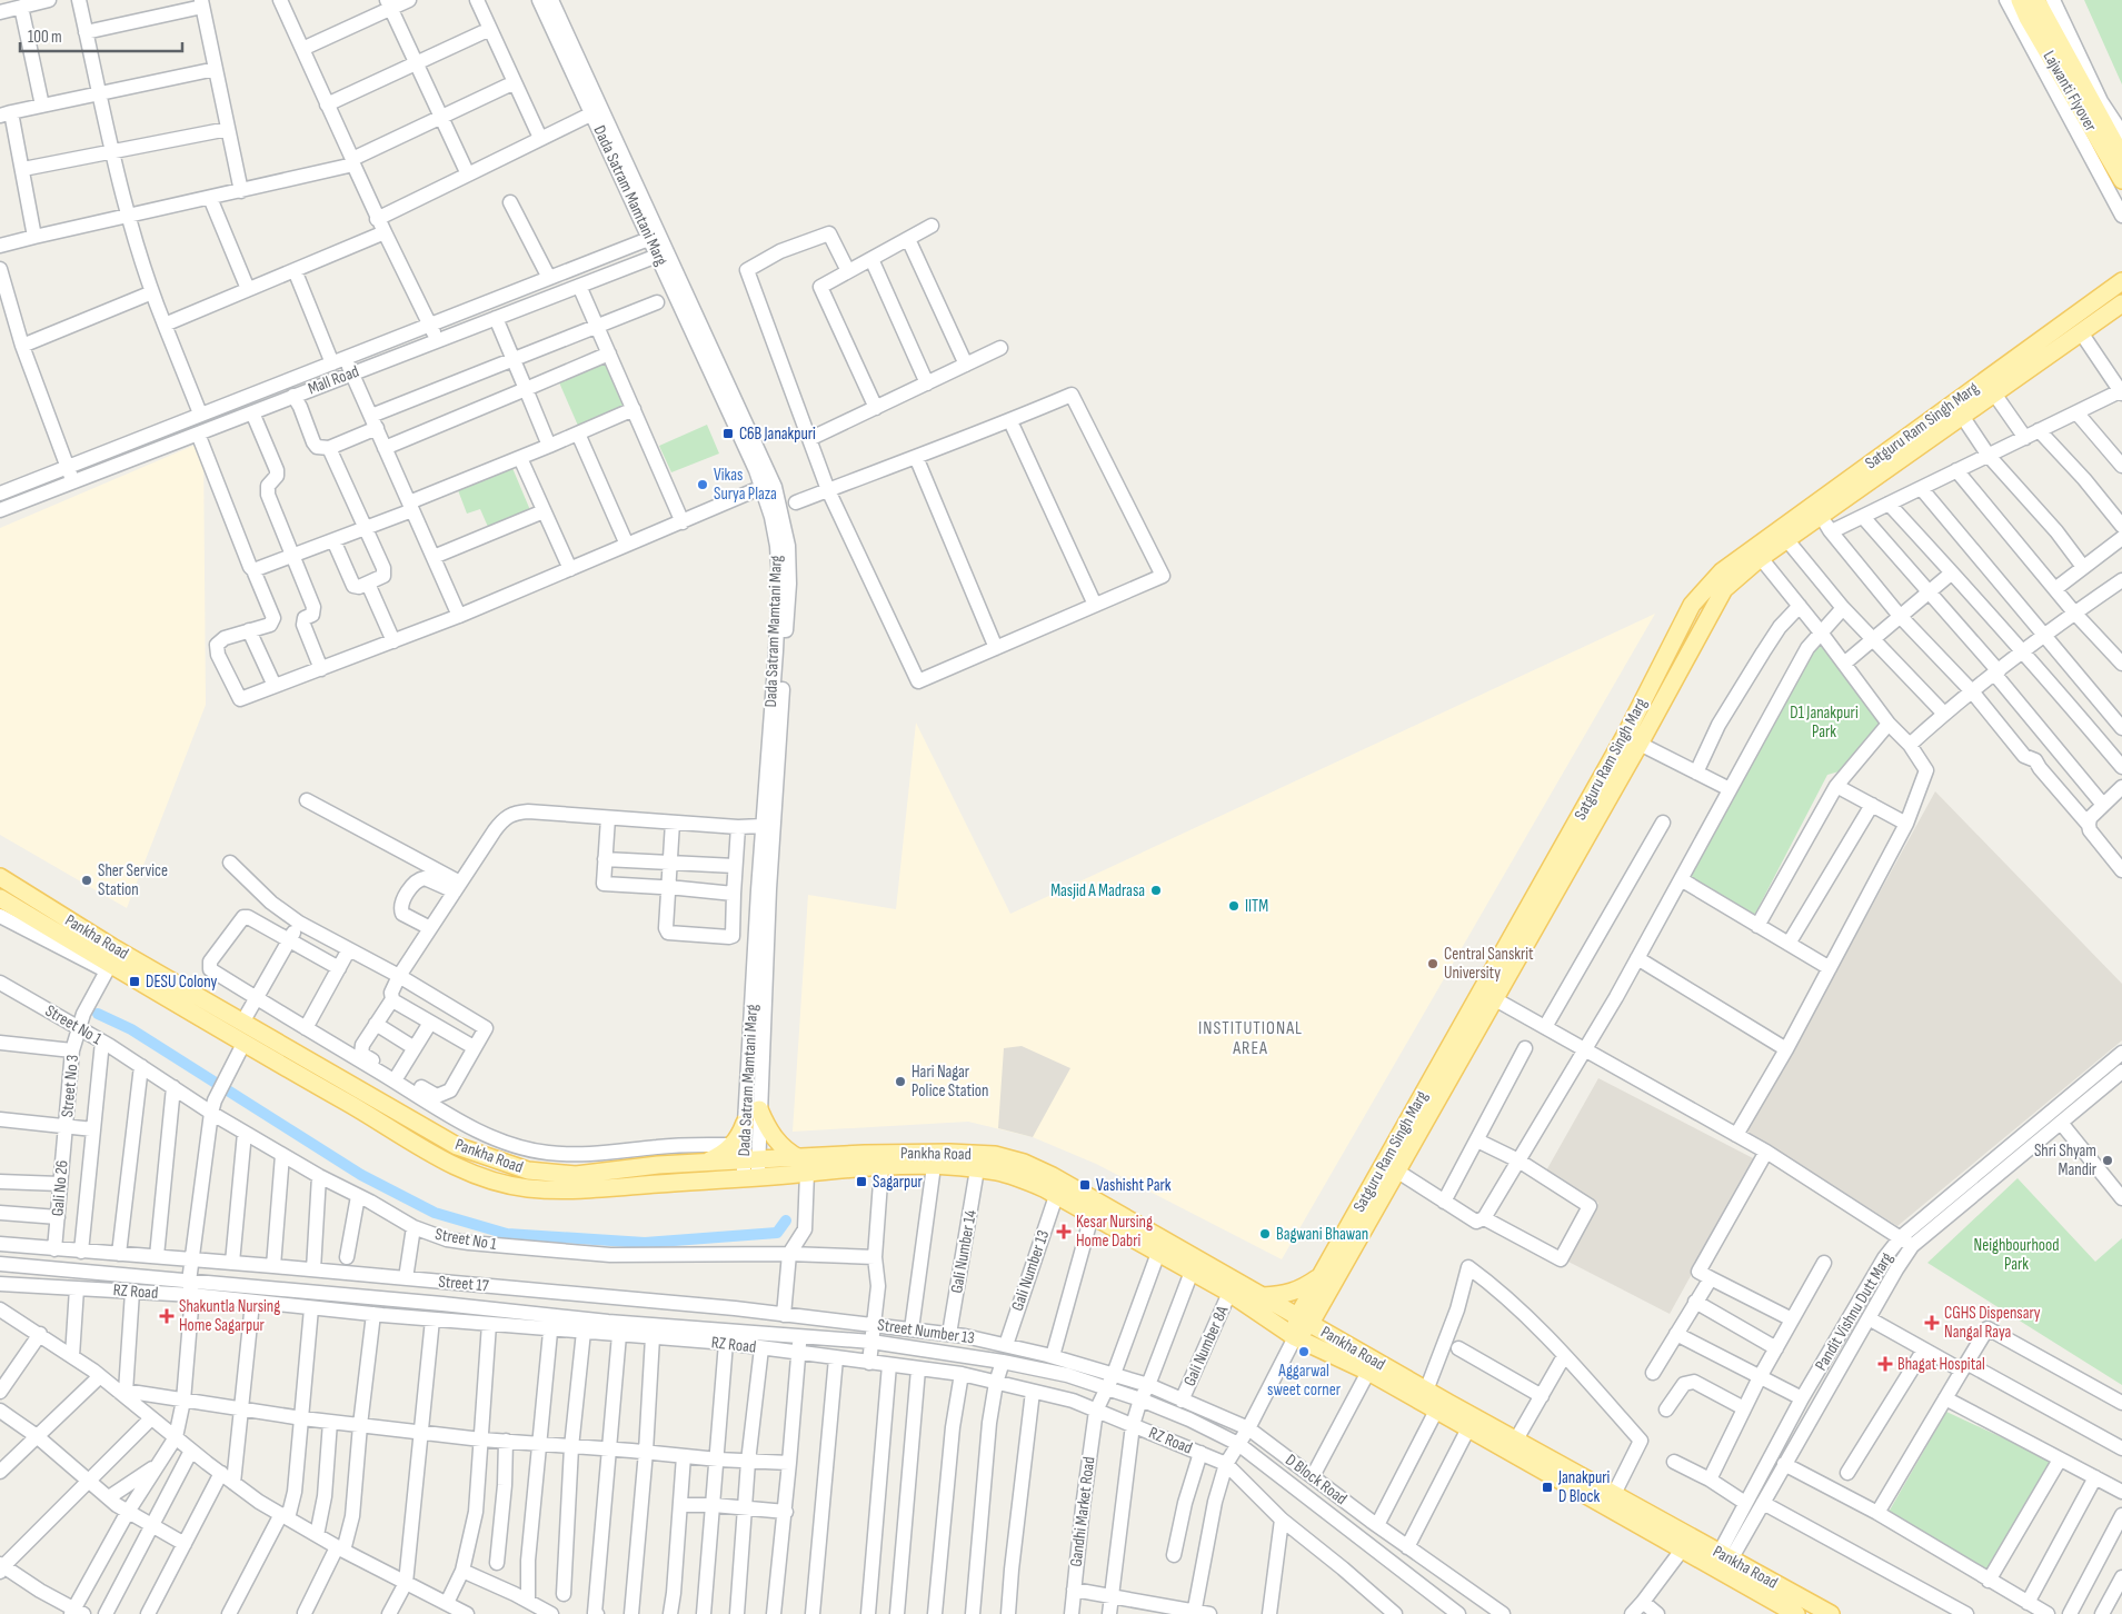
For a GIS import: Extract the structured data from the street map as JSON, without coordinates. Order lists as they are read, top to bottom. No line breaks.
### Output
{"streets":{"main road":["Lajwanti Flyover","Satguru Ram Singh Marg","Pankha Road"],"street":["Dada Satram Mamtani Marg","Mall Road","Street No 1","Street No 3","Gali No 26","Gali Number 14","Gali Number 13","Street 17","RZ Road","Pandit Vishnu Dutt Marg","Street Number 13","Gali Number 8A","D Block Road","Gandhi Market Road"]},"crossings":[["Dada Satram Mamtani Marg","Mall Road"],["Dada Satram Mamtani Marg","Pankha Road"],["Satguru Ram Singh Marg","Pankha Road"],["Pankha Road","Street No 3"],["Pankha Road","Gali Number 14"],["Pankha Road","Gali Number 13"],["Pankha Road","Pandit Vishnu Dutt Marg"],["Pankha Road","Gali Number 8A"],["Pankha Road","Gandhi Market Road"],["Street No 1","Street No 3"],["Street No 3","Gali No 26"],["Gali No 26","Street 17"],["Gali Number 14","Street Number 13"],["Gali Number 13","Street Number 13"],["Street 17","Street Number 13"],["RZ Road","Gandhi Market Road"],["Street Number 13","D Block Road"],["Street Number 13","Gandhi Market Road"],["Gali Number 8A","D Block Road"],["D Block Road","Gandhi Market Road"]],"districts":["INSTITUTIONAL AREA"],"parks":["D1 Janakpuri Park","Neighbourhood Park"],"places":{"transit":["C6B Janakpuri","DESU Colony","Sagarpur","Vashisht Park","Janakpuri D Block"],"other":["Vikas Surya Plaza","Sher Service Station","Masjid A Madrasa","IITM","Central Sanskrit University","Hari Nagar Police Station","Shri Shyam Mandir","Bagwani Bhawan","Aggarwal sweet corner"],"health":["Kesar Nursing Home Dabri","Shakuntla Nursing Home Sagarpur","CGHS Dispensary Nangal Raya","Bhagat Hospital"]},"scale_bar":"100 m"}
